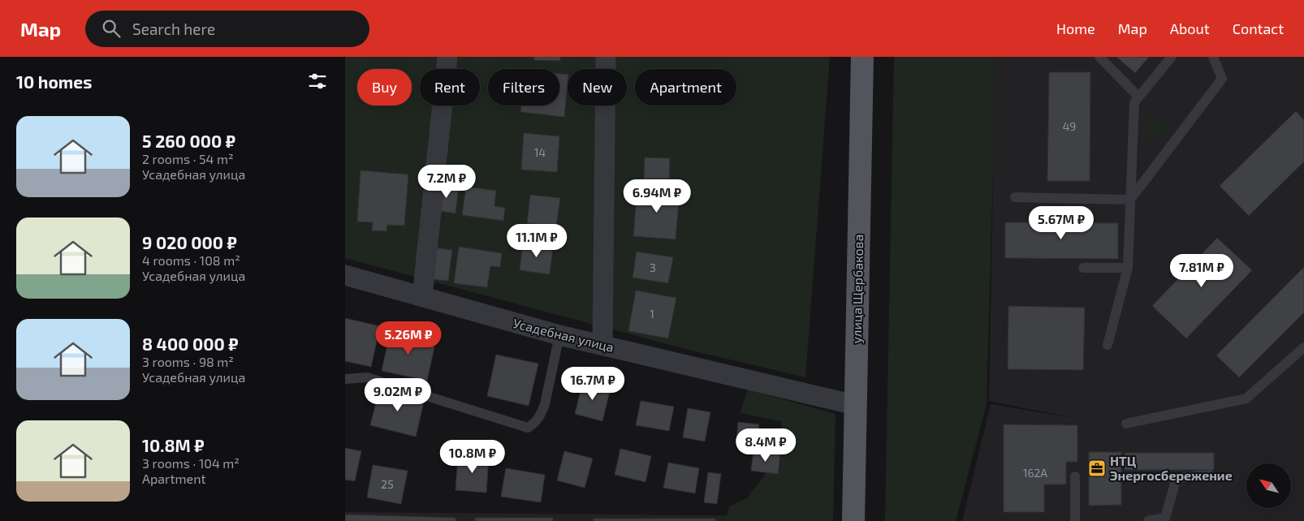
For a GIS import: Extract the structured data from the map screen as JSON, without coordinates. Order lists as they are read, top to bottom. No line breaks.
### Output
{"streets":{"main road":["улица Щербакова"],"street":["Усадебная улица"]},"crossings":[["улица Щербакова","Усадебная улица"]],"places":{"office":["НТЦ Энергосбережение"]},"house_numbers":["49","14","3","1","162А","25"],"north":"top left","page":{"header":"Map","search":"Search here","nav":["Home","Map","About","Contact"],"heading":"10 homes","chip":["Buy","Rent","Filters","New","Apartment"],"list":[{"name":"5 260 000 ₽","note":"2 rooms · 54 m² · Усадебная улица"},{"name":"9 020 000 ₽","note":"4 rooms · 108 m² · Усадебная улица"},{"name":"8 400 000 ₽","note":"3 rooms · 98 m² · Усадебная улица"},{"name":"10.8M ₽","note":"3 rooms · 104 m² · Apartment"}],"price":["7.2M ₽","6.94M ₽","5.67M ₽","11.1M ₽","7.81M ₽","5.26M ₽","16.7M ₽","9.02M ₽","8.4M ₽","10.8M ₽"]}}
